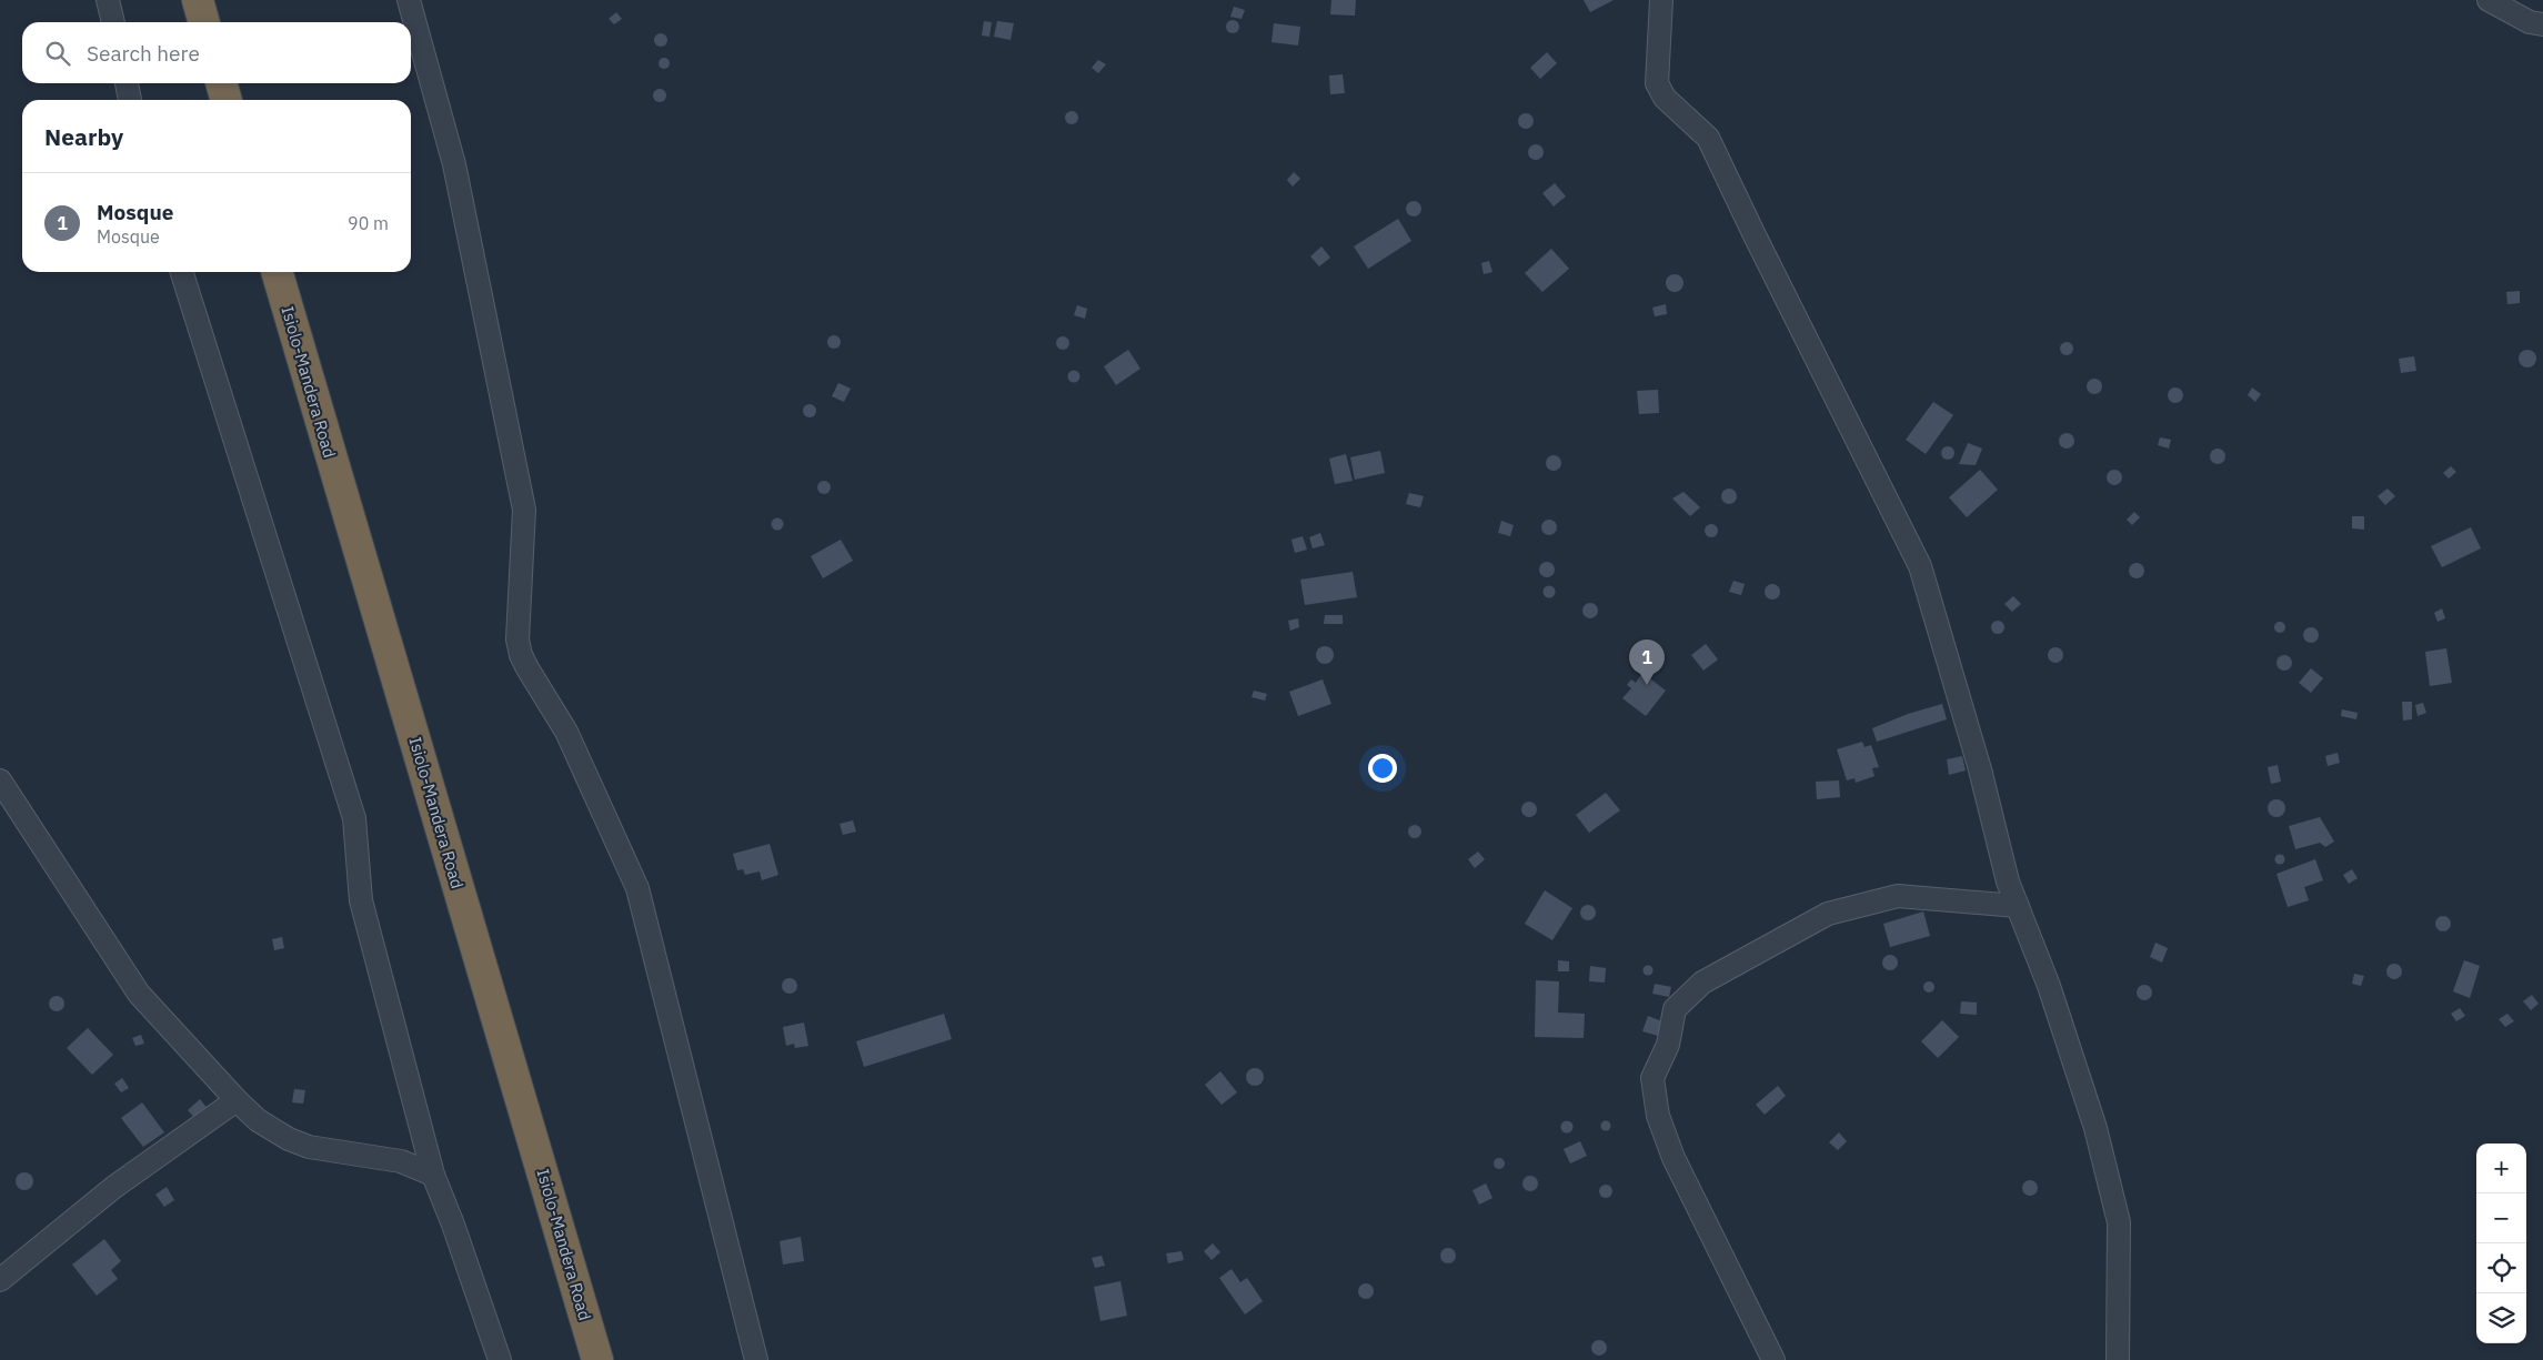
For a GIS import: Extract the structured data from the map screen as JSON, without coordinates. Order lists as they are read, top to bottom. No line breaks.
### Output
{"streets":{"highway":["Isiolo-Mandera Road"]},"page":{"search":"Search here","heading":"Nearby","list":[{"mark":"1","name":"Mosque","note":"Mosque","value":"90 m"}],"pins":"1","map_buttons":["+","−"]}}
